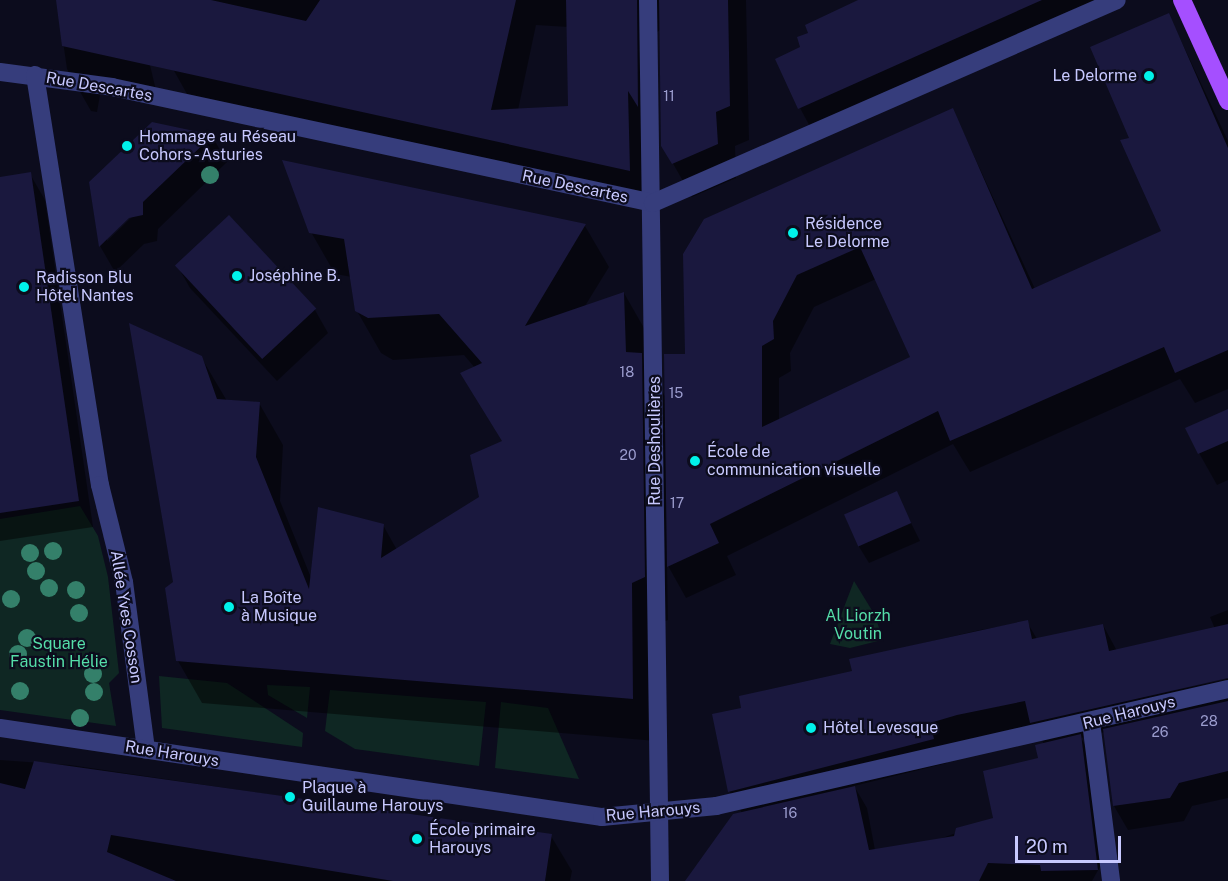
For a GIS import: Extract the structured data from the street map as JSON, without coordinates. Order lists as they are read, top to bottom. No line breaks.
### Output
{"streets":{"street":["Rue Descartes","Rue Deshoulières","Allée Yves Cosson","Rue Harouys"]},"crossings":[["Rue Descartes","Rue Deshoulières"],["Rue Descartes","Allée Yves Cosson"],["Rue Deshoulières","Rue Harouys"],["Allée Yves Cosson","Rue Harouys"]],"parks":["Al Liorzh Voutin","Square Faustin Hélie"],"places":["Le Delorme","Hommage au Réseau Cohors - Asturies","Résidence Le Delorme","Joséphine B.","Radisson Blu Hôtel Nantes","École de communication visuelle","La Boîte à Musique","Hôtel Levesque","Plaque à Guillaume Harouys","École primaire Harouys"],"house_numbers":["11","18","15","20","17","28","26","16"],"scale_bar":"20 m"}
